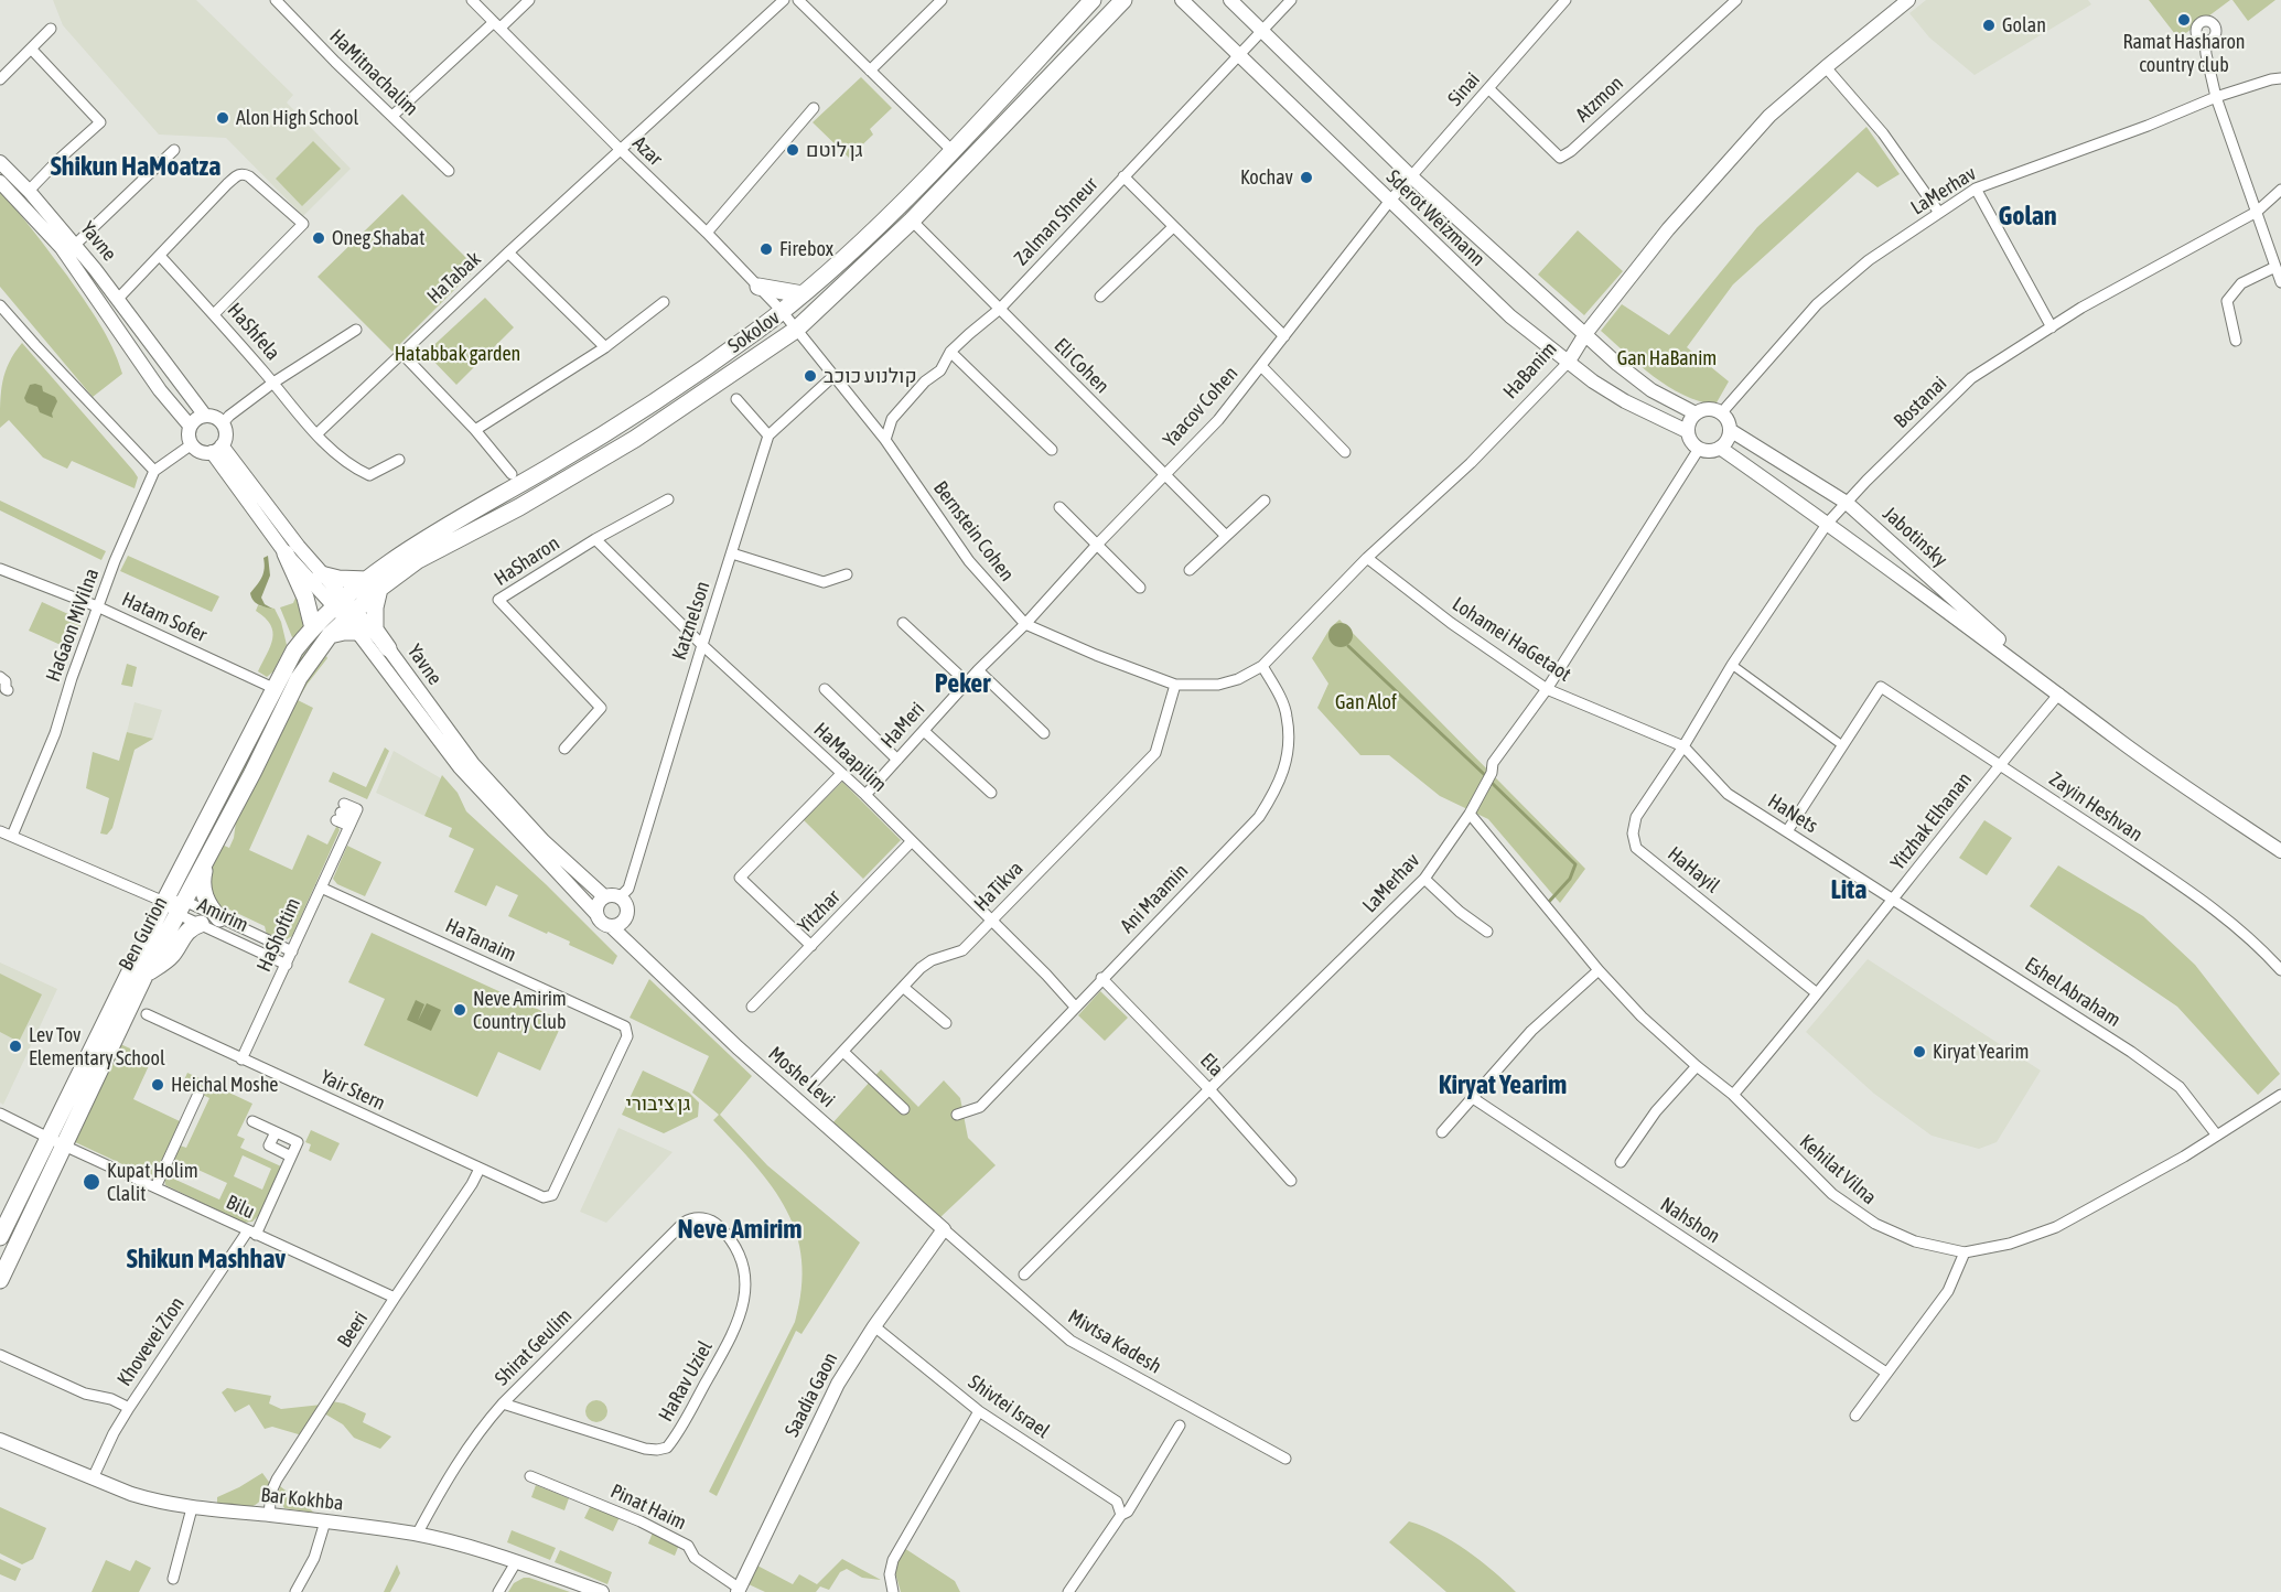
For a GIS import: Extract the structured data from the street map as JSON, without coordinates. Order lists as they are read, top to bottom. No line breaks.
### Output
{"streets":{"main road":["Sokolov","Ben Gurion"],"street":["HaMitnachalim","Sinai","Atzmon","Azar","LaMerhav","Sderot Weizmann","Zalman Shneur","Yavne","HaTabak","HaShfela","Eli Cohen","HaBanim","Bostanai","Yaacov Cohen","Bernstein Cohen","Jabotinsky","HaSharon","Hatam Sofer","Katznelson","HaGaon MiVilna","Lohamei HaGetaot","HaMeri","HaMaapilim","Zayin Heshvan","HaNets","Yitzhak Elhanan","HaHayil","HaTikva","Ani Maamin","Yitzhar","Amirim","HaShoftim","HaTanaim","Eshel Abraham","Ela","Moshe Levi","Yair Stern","Kehilat Vilna","Bilu","Nahshon","Beeri","Khovevei Zion","Mivtsa Kadesh","Shirat Geulim","HaRav Uziel","Saadia Gaon","Shivtei Israel","Bar Kokhba","Pinat Haim"]},"crossings":[["Sinai","Atzmon"],["Sinai","Sderot Weizmann"],["Sinai","Yaacov Cohen"],["Azar","HaTabak"],["Azar","Sokolov"],["Azar","Bernstein Cohen"],["LaMerhav","Sderot Weizmann"],["LaMerhav","Jabotinsky"],["LaMerhav","Lohamei HaGetaot"],["LaMerhav","Ela"],["LaMerhav","Kehilat Vilna"],["Sderot Weizmann","Zalman Shneur"],["Sderot Weizmann","HaBanim"],["Sderot Weizmann","Yaacov Cohen"],["Sderot Weizmann","Jabotinsky"],["Zalman Shneur","Eli Cohen"],["Zalman Shneur","Bernstein Cohen"],["Yavne","Sokolov"],["Yavne","Katznelson"],["Yavne","Ben Gurion"],["Yavne","Moshe Levi"],["HaTabak","HaShfela"],["Sokolov","Eli Cohen"],["Sokolov","Bernstein Cohen"],["Sokolov","Ben Gurion"],["Eli Cohen","Yaacov Cohen"],["HaBanim","Bernstein Cohen"],["HaBanim","Lohamei HaGetaot"],["HaBanim","HaTikva"],["HaBanim","Ani Maamin"],["Bostanai","Jabotinsky"],["Bostanai","Lohamei HaGetaot"],["Bostanai","HaNets"],["Bostanai","HaHayil"],["Yaacov Cohen","Bernstein Cohen"],["Yaacov Cohen","HaMeri"],["Bernstein Cohen","Katznelson"],["Bernstein Cohen","HaMeri"],["Bernstein Cohen","HaTikva"],["Jabotinsky","Yitzhak Elhanan"],["HaSharon","HaMaapilim"],["Hatam Sofer","HaGaon MiVilna"],["Hatam Sofer","Ben Gurion"],["Katznelson","HaMaapilim"],["Katznelson","Moshe Levi"],["Lohamei HaGetaot","HaNets"],["Lohamei HaGetaot","HaHayil"],["HaMeri","HaMaapilim"],["HaMaapilim","HaTikva"],["HaMaapilim","Ani Maamin"],["HaMaapilim","Yitzhar"],["Zayin Heshvan","Yitzhak Elhanan"],["HaNets","Yitzhak Elhanan"],["HaNets","HaHayil"],["HaNets","Eshel Abraham"],["Yitzhak Elhanan","HaHayil"],["Yitzhak Elhanan","Eshel Abraham"],["Yitzhak Elhanan","Kehilat Vilna"],["Ani Maamin","Ela"],["Amirim","Ben Gurion"],["Amirim","HaShoftim"],["Ben Gurion","Bilu"],["HaShoftim","HaTanaim"],["HaShoftim","Yair Stern"],["HaTanaim","Yair Stern"],["Eshel Abraham","Kehilat Vilna"],["Moshe Levi","Mivtsa Kadesh"],["Moshe Levi","Saadia Gaon"],["Yair Stern","Beeri"],["Bilu","Beeri"],["Bilu","Khovevei Zion"],["Beeri","Bar Kokhba"],["Khovevei Zion","Bar Kokhba"],["Mivtsa Kadesh","Saadia Gaon"],["Shirat Geulim","HaRav Uziel"],["Shirat Geulim","Bar Kokhba"],["Saadia Gaon","Shivtei Israel"],["Saadia Gaon","Pinat Haim"]],"districts":["Shikun HaMoatza","Golan","Peker","Lita","Kiryat Yearim","Neve Amirim","Shikun Mashhav"],"parks":["Hatabbak garden","Gan HaBanim","Gan Alof","גן ציבורי"],"places":["Ramat Hasharon country club","Golan","Alon High School","גן לוטם","Kochav","Oneg Shabat","Firebox","קולנוע כוכב","Neve Amirim Country Club","Lev Tov Elementary School","Kiryat Yearim","Heichal Moshe","Kupat Holim Clalit"]}
